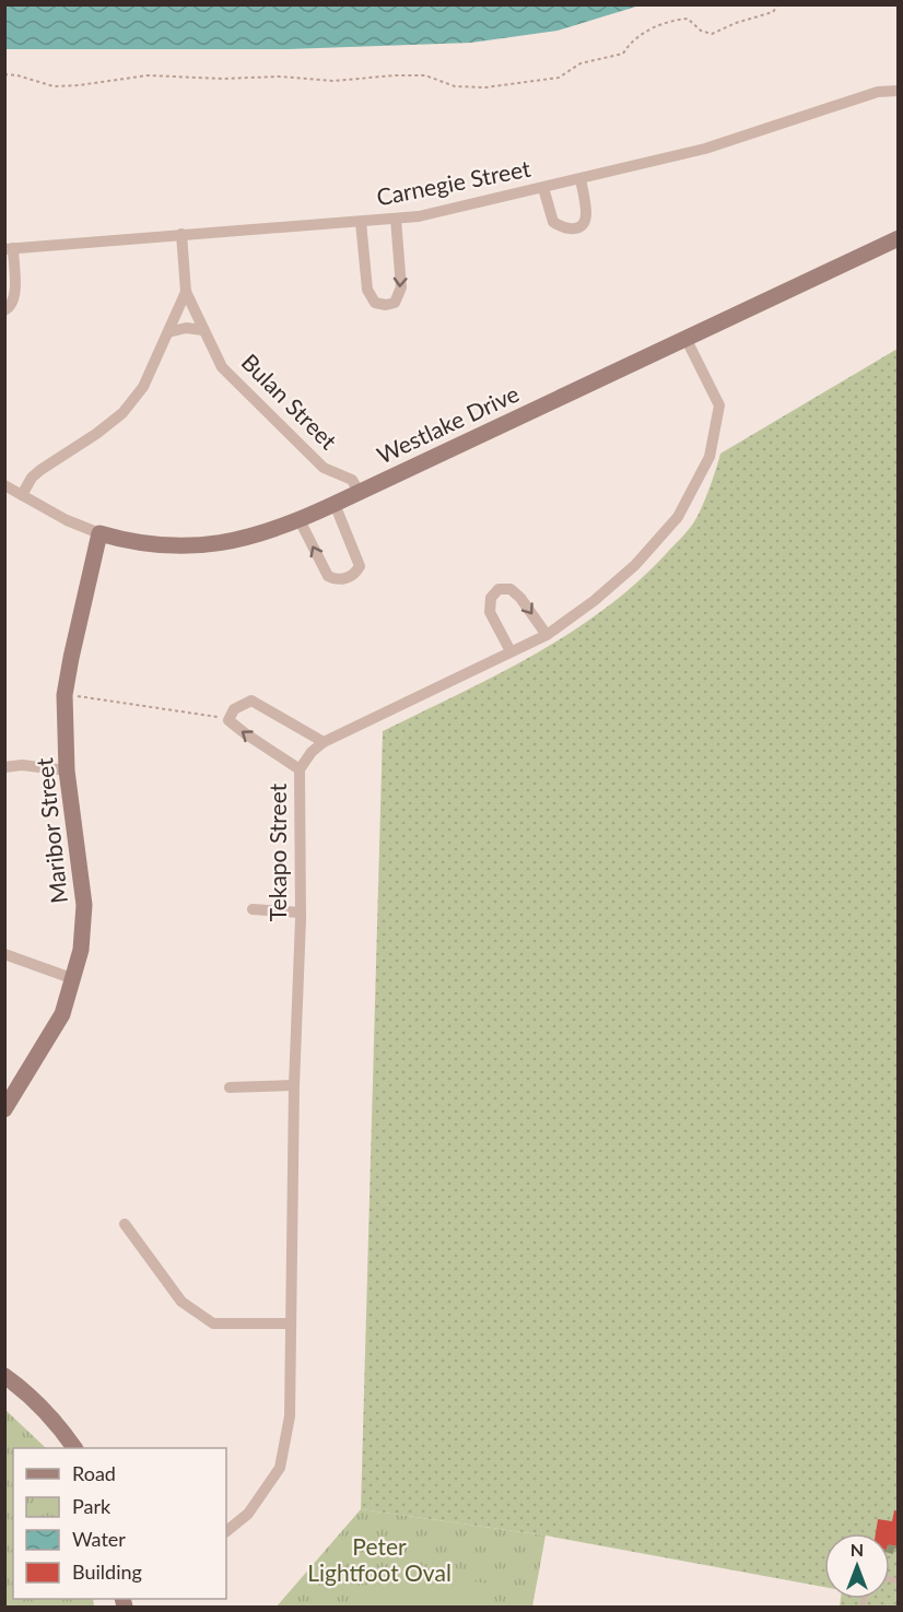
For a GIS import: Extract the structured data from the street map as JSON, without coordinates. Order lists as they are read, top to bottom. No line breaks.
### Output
{"streets":{"street":["Carnegie Street","Bulan Street","Westlake Drive","Maribor Street","Tekapo Street"]},"crossings":[["Bulan Street","Westlake Drive"],["Westlake Drive","Maribor Street"],["Westlake Drive","Tekapo Street"]],"parks":["Peter Lightfoot Oval"],"legend":["Road","Park","Water","Building"],"north":"top"}
